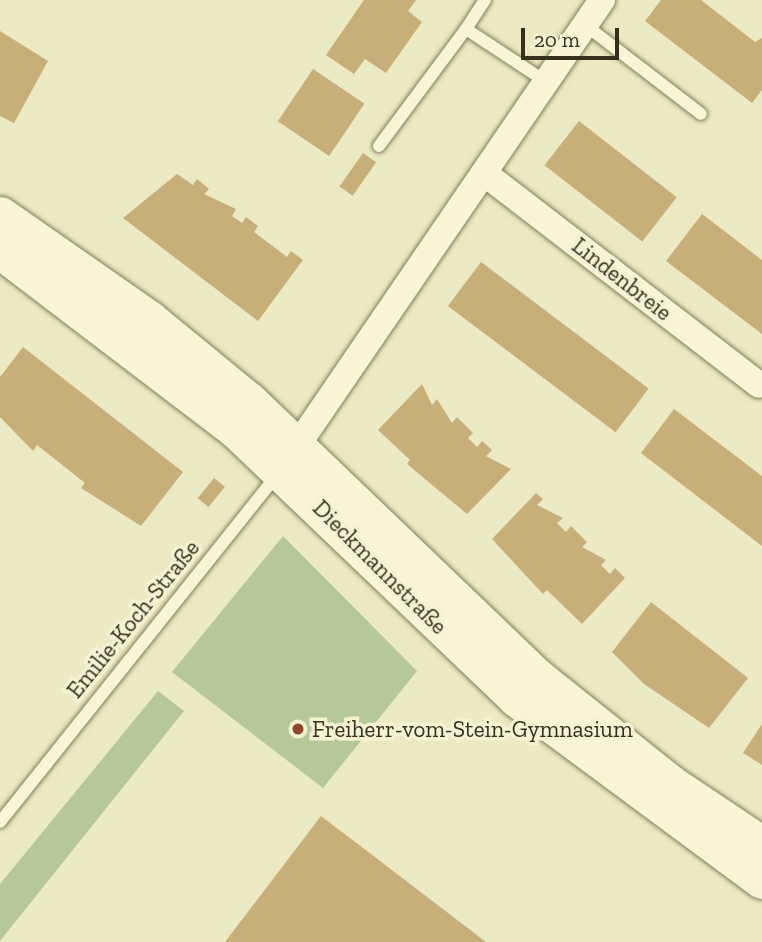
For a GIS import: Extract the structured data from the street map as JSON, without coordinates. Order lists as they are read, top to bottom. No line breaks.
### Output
{"streets":{"street":["Lindenbreie","Dieckmannstraße"],"lane":["Emilie-Koch-Straße"]},"crossings":[["Dieckmannstraße","Emilie-Koch-Straße"]],"places":["Freiherr-vom-Stein-Gymnasium"],"scale_bar":"20 m"}
